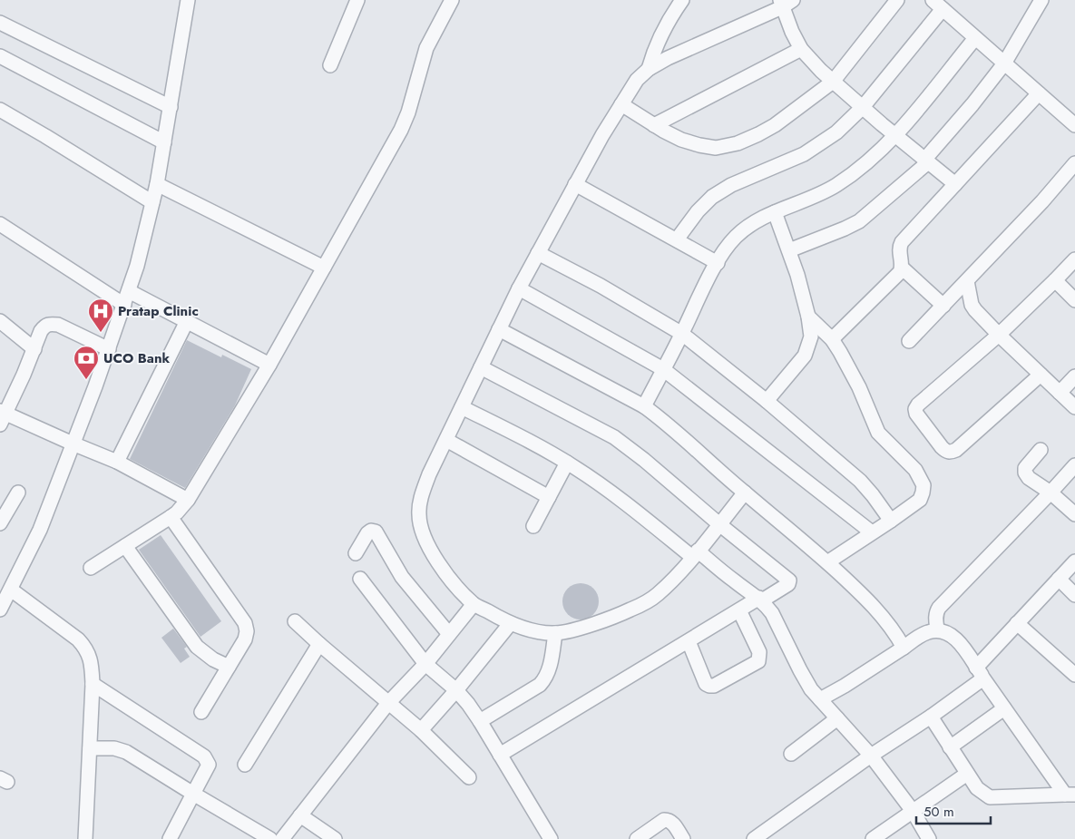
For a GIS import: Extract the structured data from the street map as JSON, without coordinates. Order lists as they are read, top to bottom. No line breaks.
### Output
{"places":{"hospital":["Pratap Clinic"],"bank":["UCO Bank"]},"scale_bar":"50 m"}
